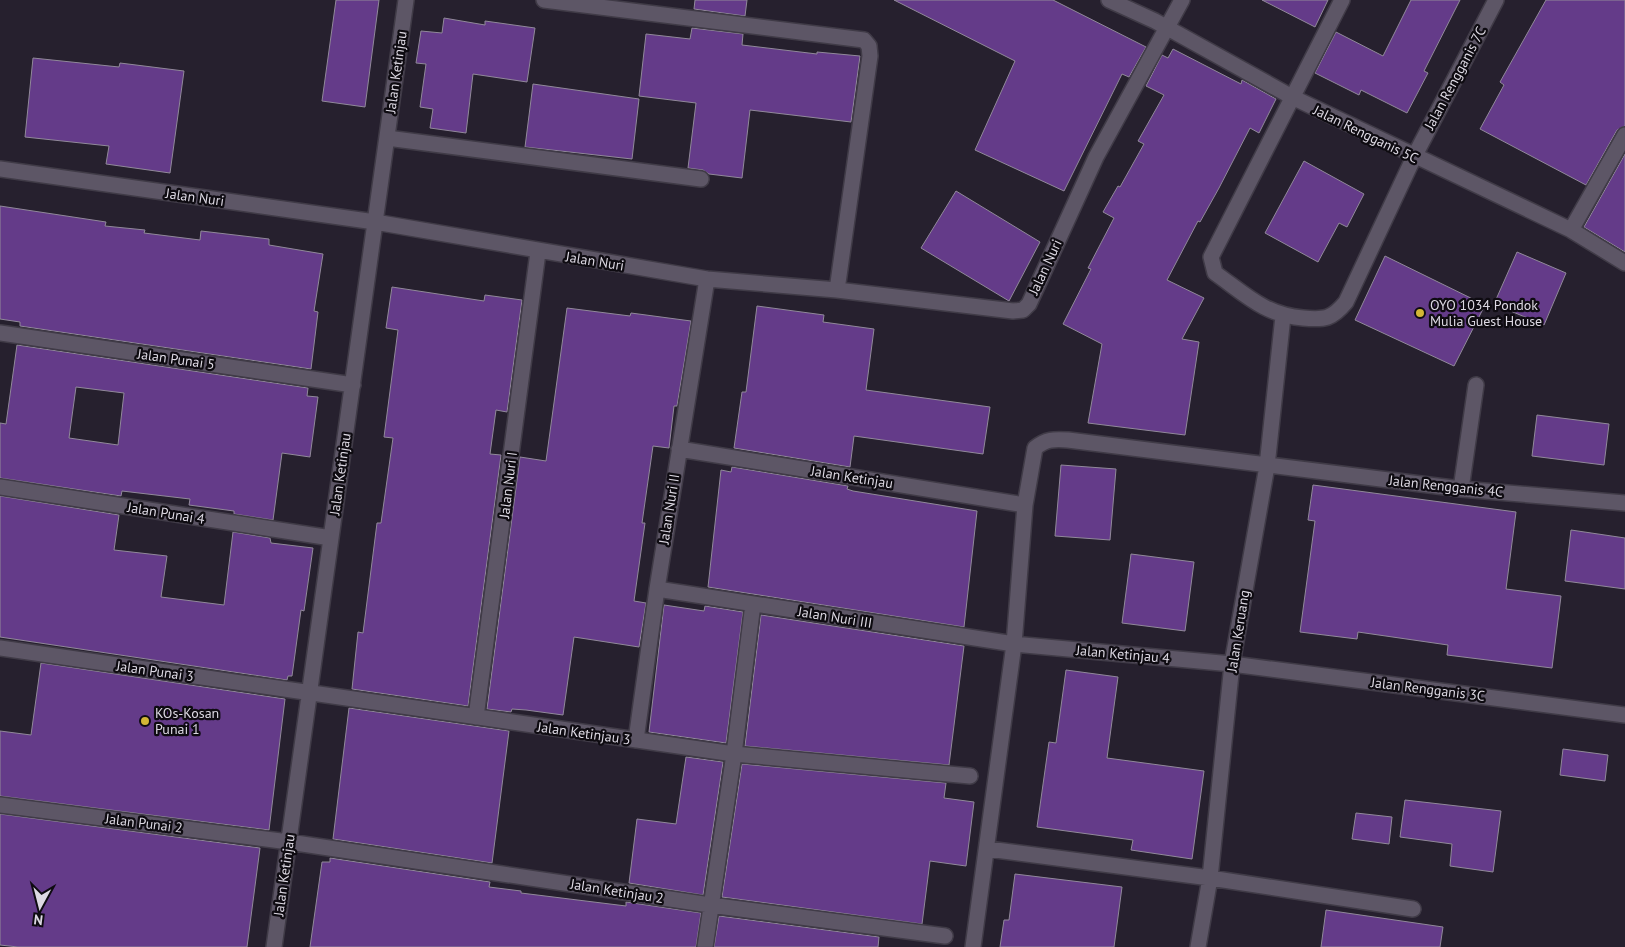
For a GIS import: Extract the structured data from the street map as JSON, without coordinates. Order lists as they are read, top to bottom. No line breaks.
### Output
{"streets":{"street":["Jalan Ketinjau","Jalan Rengganis 7C","Jalan Rengganis 5C","Jalan Nuri","Jalan Punai 5","Jalan Nuri I","Jalan Rengganis 4C","Jalan Nuri II","Jalan Punai 4","Jalan Nuri III","Jalan Keruang","Jalan Ketinjau 4","Jalan Punai 3","Jalan Rengganis 3C","Jalan Ketinjau 3","Jalan Punai 2","Jalan Ketinjau 2"]},"crossings":[["Jalan Ketinjau","Jalan Nuri"],["Jalan Ketinjau","Jalan Punai 5"],["Jalan Ketinjau","Jalan Rengganis 4C"],["Jalan Ketinjau","Jalan Nuri II"],["Jalan Ketinjau","Jalan Punai 4"],["Jalan Ketinjau","Jalan Punai 3"],["Jalan Ketinjau","Jalan Ketinjau 3"],["Jalan Ketinjau","Jalan Punai 2"],["Jalan Ketinjau","Jalan Ketinjau 2"],["Jalan Rengganis 7C","Jalan Rengganis 5C"],["Jalan Rengganis 5C","Jalan Nuri"],["Jalan Nuri","Jalan Nuri I"],["Jalan Nuri","Jalan Nuri II"],["Jalan Nuri I","Jalan Ketinjau 3"],["Jalan Rengganis 4C","Jalan Keruang"],["Jalan Nuri II","Jalan Nuri III"],["Jalan Nuri II","Jalan Ketinjau 3"],["Jalan Nuri III","Jalan Ketinjau 4"],["Jalan Keruang","Jalan Ketinjau 4"],["Jalan Keruang","Jalan Rengganis 3C"],["Jalan Ketinjau 4","Jalan Rengganis 3C"],["Jalan Punai 3","Jalan Ketinjau 3"],["Jalan Punai 2","Jalan Ketinjau 2"]],"places":["OYO 1034 Pondok Mulia Guest House","KOs-Kosan Punai 1"],"north":"bottom"}
